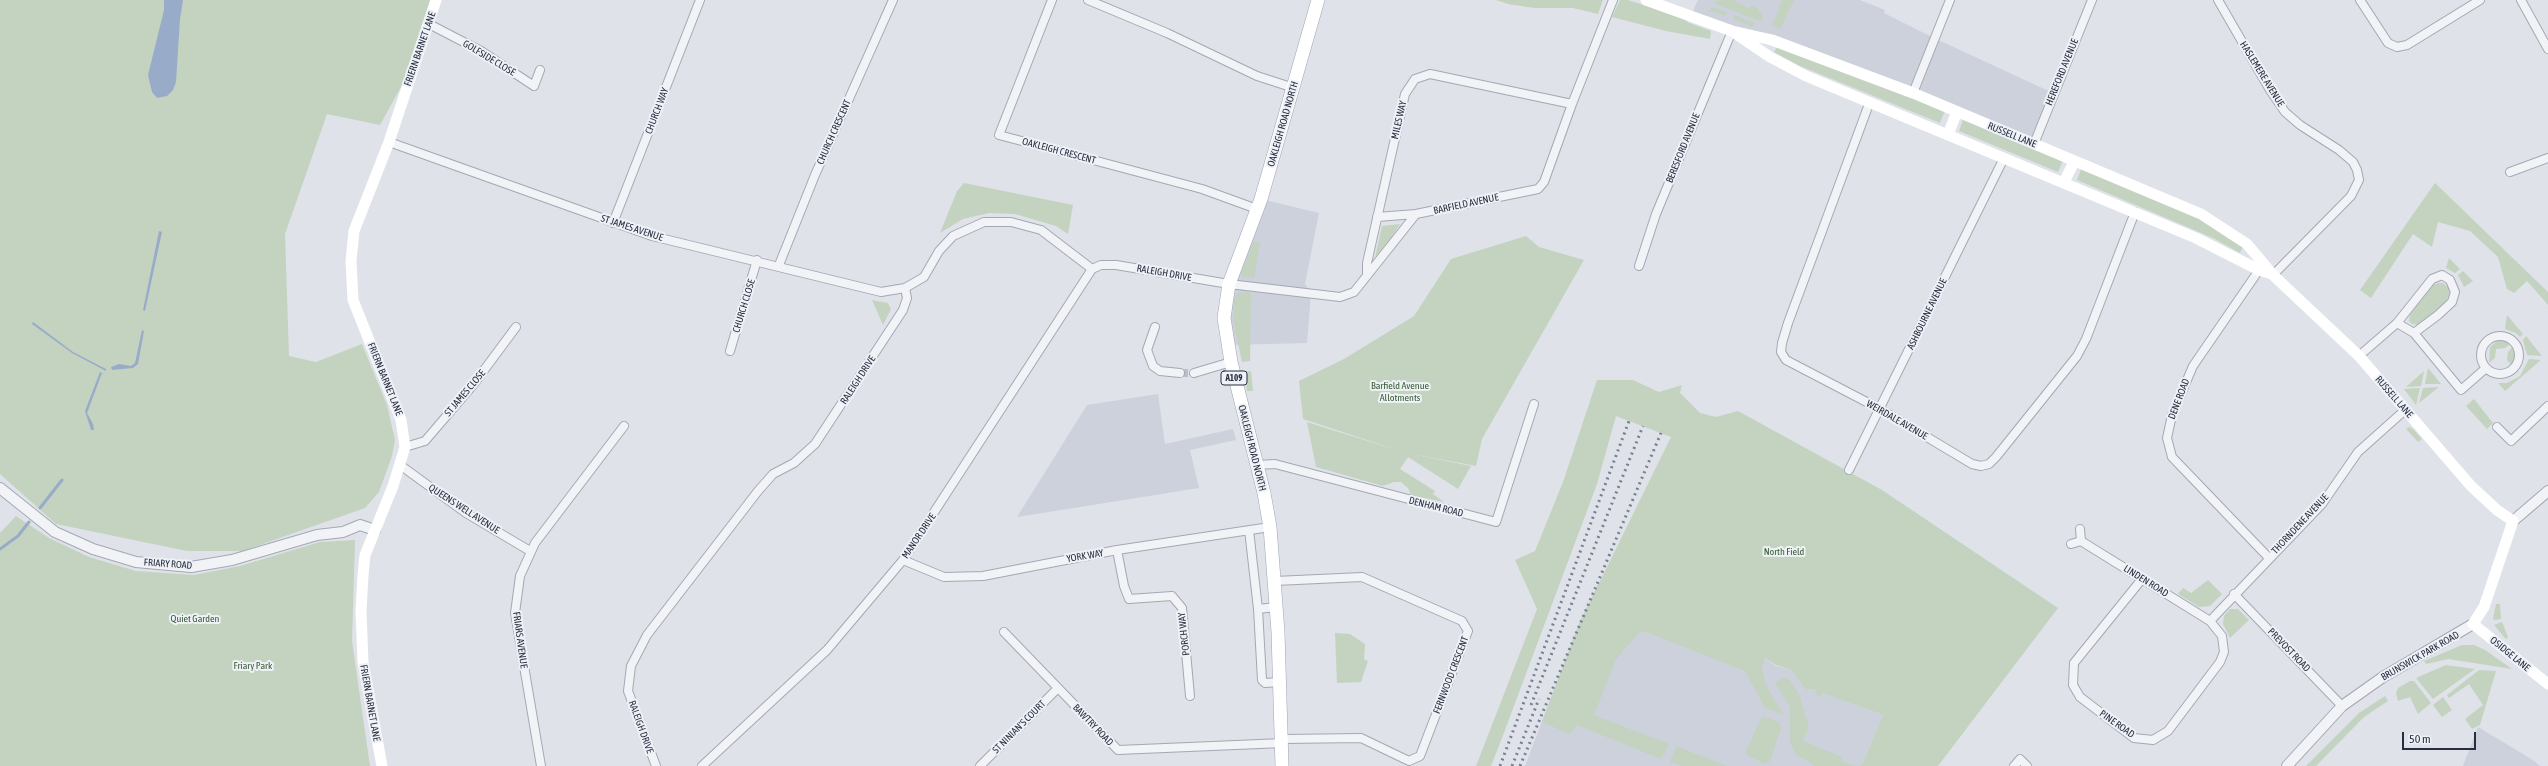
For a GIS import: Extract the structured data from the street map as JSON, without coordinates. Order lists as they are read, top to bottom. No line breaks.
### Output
{"streets":{"main road":["FRIERN BARNET LANE","OAKLEIGH ROAD NORTH","RUSSELL LANE","A109","OSIDGE LANE","BRUNSWICK PARK ROAD"],"street":["GOLFSIDE CLOSE","HEREFORD AVENUE","HASLEMERE AVENUE","CHURCH WAY","MILES WAY","CHURCH CRESCENT","BERESFORD AVENUE","OAKLEIGH CRESCENT","BARFIELD AVENUE","ST JAMES AVENUE","RALEIGH DRIVE","CHURCH CLOSE","ASHBOURNE AVENUE","ST JAMES CLOSE","DENE ROAD","WEIRDALE AVENUE","DENHAM ROAD","QUEENS WELL AVENUE","THORNDENE AVENUE","MANOR DRIVE","YORK WAY","FRIARY ROAD","LINDEN ROAD","PORCH WAY","FRIARS AVENUE","PREVOST ROAD","FERNWOOD CRESCENT","PINE ROAD","BAWTRY ROAD","ST NINIAN'S COURT"]},"crossings":[["FRIERN BARNET LANE","GOLFSIDE CLOSE"],["FRIERN BARNET LANE","ST JAMES AVENUE"],["FRIERN BARNET LANE","ST JAMES CLOSE"],["FRIERN BARNET LANE","QUEENS WELL AVENUE"],["FRIERN BARNET LANE","FRIARY ROAD"],["HEREFORD AVENUE","RUSSELL LANE"],["HASLEMERE AVENUE","RUSSELL LANE"],["CHURCH WAY","ST JAMES AVENUE"],["MILES WAY","BARFIELD AVENUE"],["OAKLEIGH ROAD NORTH","OAKLEIGH CRESCENT"],["OAKLEIGH ROAD NORTH","RALEIGH DRIVE"],["OAKLEIGH ROAD NORTH","DENHAM ROAD"],["OAKLEIGH ROAD NORTH","YORK WAY"],["OAKLEIGH ROAD NORTH","FERNWOOD CRESCENT"],["OAKLEIGH ROAD NORTH","BAWTRY ROAD"],["CHURCH CRESCENT","ST JAMES AVENUE"],["RUSSELL LANE","BERESFORD AVENUE"],["RUSSELL LANE","ASHBOURNE AVENUE"],["RUSSELL LANE","DENE ROAD"],["RUSSELL LANE","WEIRDALE AVENUE"],["RUSSELL LANE","THORNDENE AVENUE"],["RUSSELL LANE","BRUNSWICK PARK ROAD"],["ST JAMES AVENUE","RALEIGH DRIVE"],["ST JAMES AVENUE","CHURCH CLOSE"],["RALEIGH DRIVE","MANOR DRIVE"],["ASHBOURNE AVENUE","WEIRDALE AVENUE"],["DENE ROAD","THORNDENE AVENUE"],["QUEENS WELL AVENUE","FRIARS AVENUE"],["THORNDENE AVENUE","LINDEN ROAD"],["THORNDENE AVENUE","PREVOST ROAD"],["THORNDENE AVENUE","PINE ROAD"],["MANOR DRIVE","YORK WAY"],["YORK WAY","PORCH WAY"],["LINDEN ROAD","PINE ROAD"],["PREVOST ROAD","BRUNSWICK PARK ROAD"],["OSIDGE LANE","BRUNSWICK PARK ROAD"],["FERNWOOD CRESCENT","BAWTRY ROAD"],["BAWTRY ROAD","ST NINIAN'S COURT"]],"parks":["Barfield Avenue Allotments","North Field","Quiet Garden","Friary Park"],"scale_bar":"50 m"}
